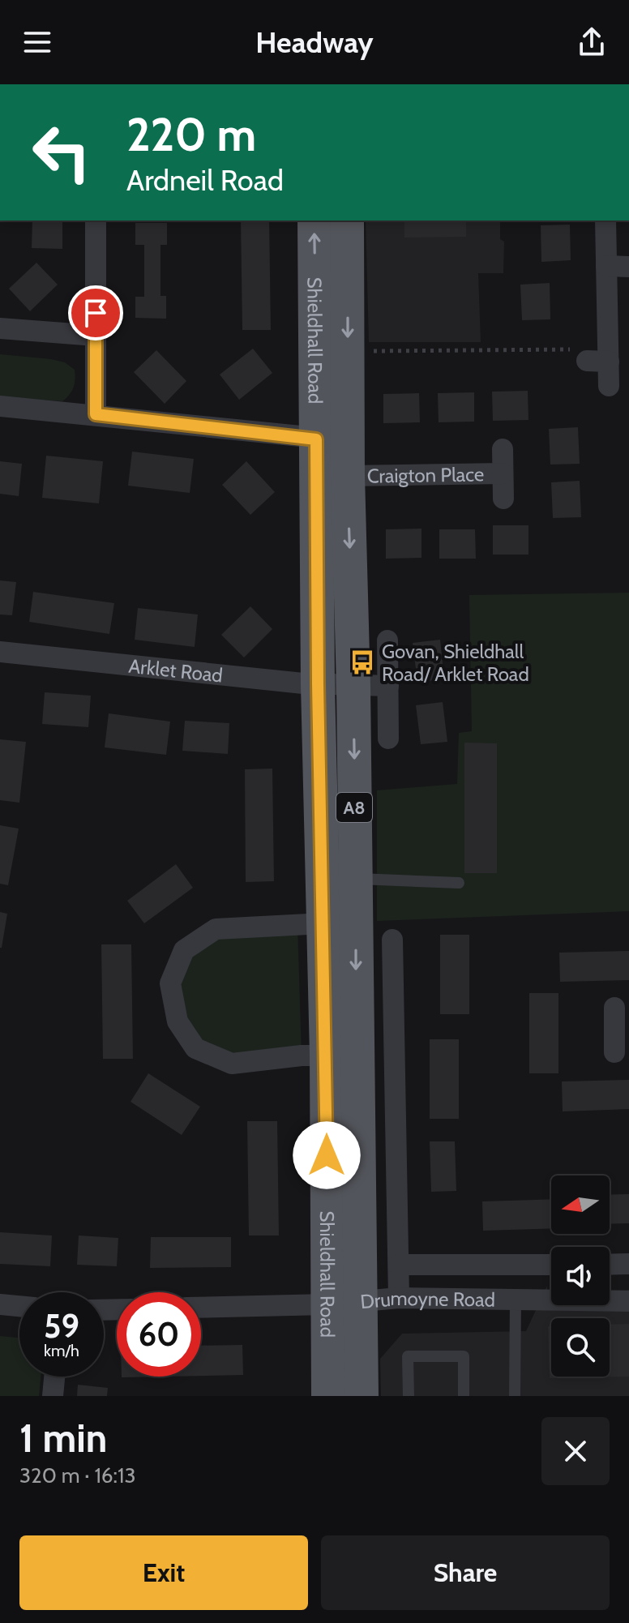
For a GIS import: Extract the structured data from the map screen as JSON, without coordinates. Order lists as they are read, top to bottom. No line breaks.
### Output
{"streets":{"main road":["Shieldhall Road","A8"],"street":["Craigton Place","Arklet Road","Drumoyne Road"]},"crossings":[["Shieldhall Road","Craigton Place"],["Shieldhall Road","Arklet Road"],["Shieldhall Road","Drumoyne Road"]],"places":{"bus stop":["Govan, Shieldhall Road/ Arklet Road"]},"north":"left","page":{"header":"Headway","turn":["220 m","Ardneil Road"],"speed":"59 km/h","limit":"60","heading":["1 min","320 m · 16:13"],"buttons":["Exit","Share"]}}
